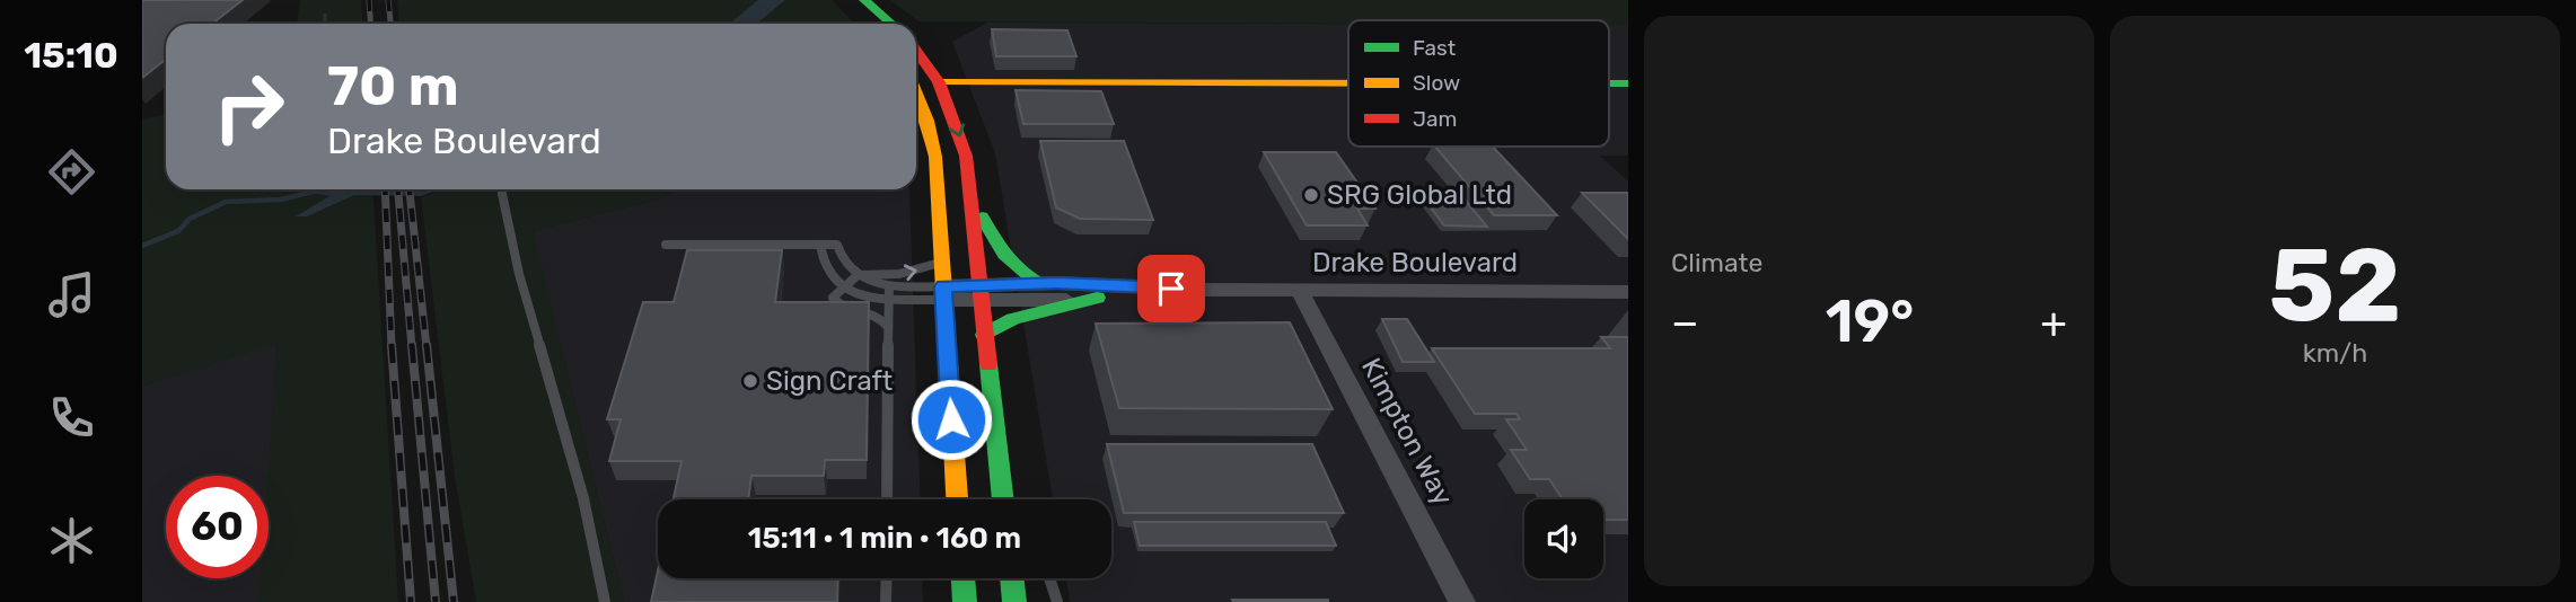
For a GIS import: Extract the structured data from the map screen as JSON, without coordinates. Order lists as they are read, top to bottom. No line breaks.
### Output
{"streets":{"street":["Drake Boulevard","Kimpton Way"]},"crossings":[["Drake Boulevard","Kimpton Way"]],"places":["SRG Global Ltd","Sign Craft"],"legend":["Fast","Slow","Jam"],"page":{"tabs":"15:10","tile":["Climate",["52","km/h"]],"turn":["70 m","Drake Boulevard"],"heat":["−","19°","+"],"limit":"60","trip":"15:11 · 1 min · 160 m"}}
